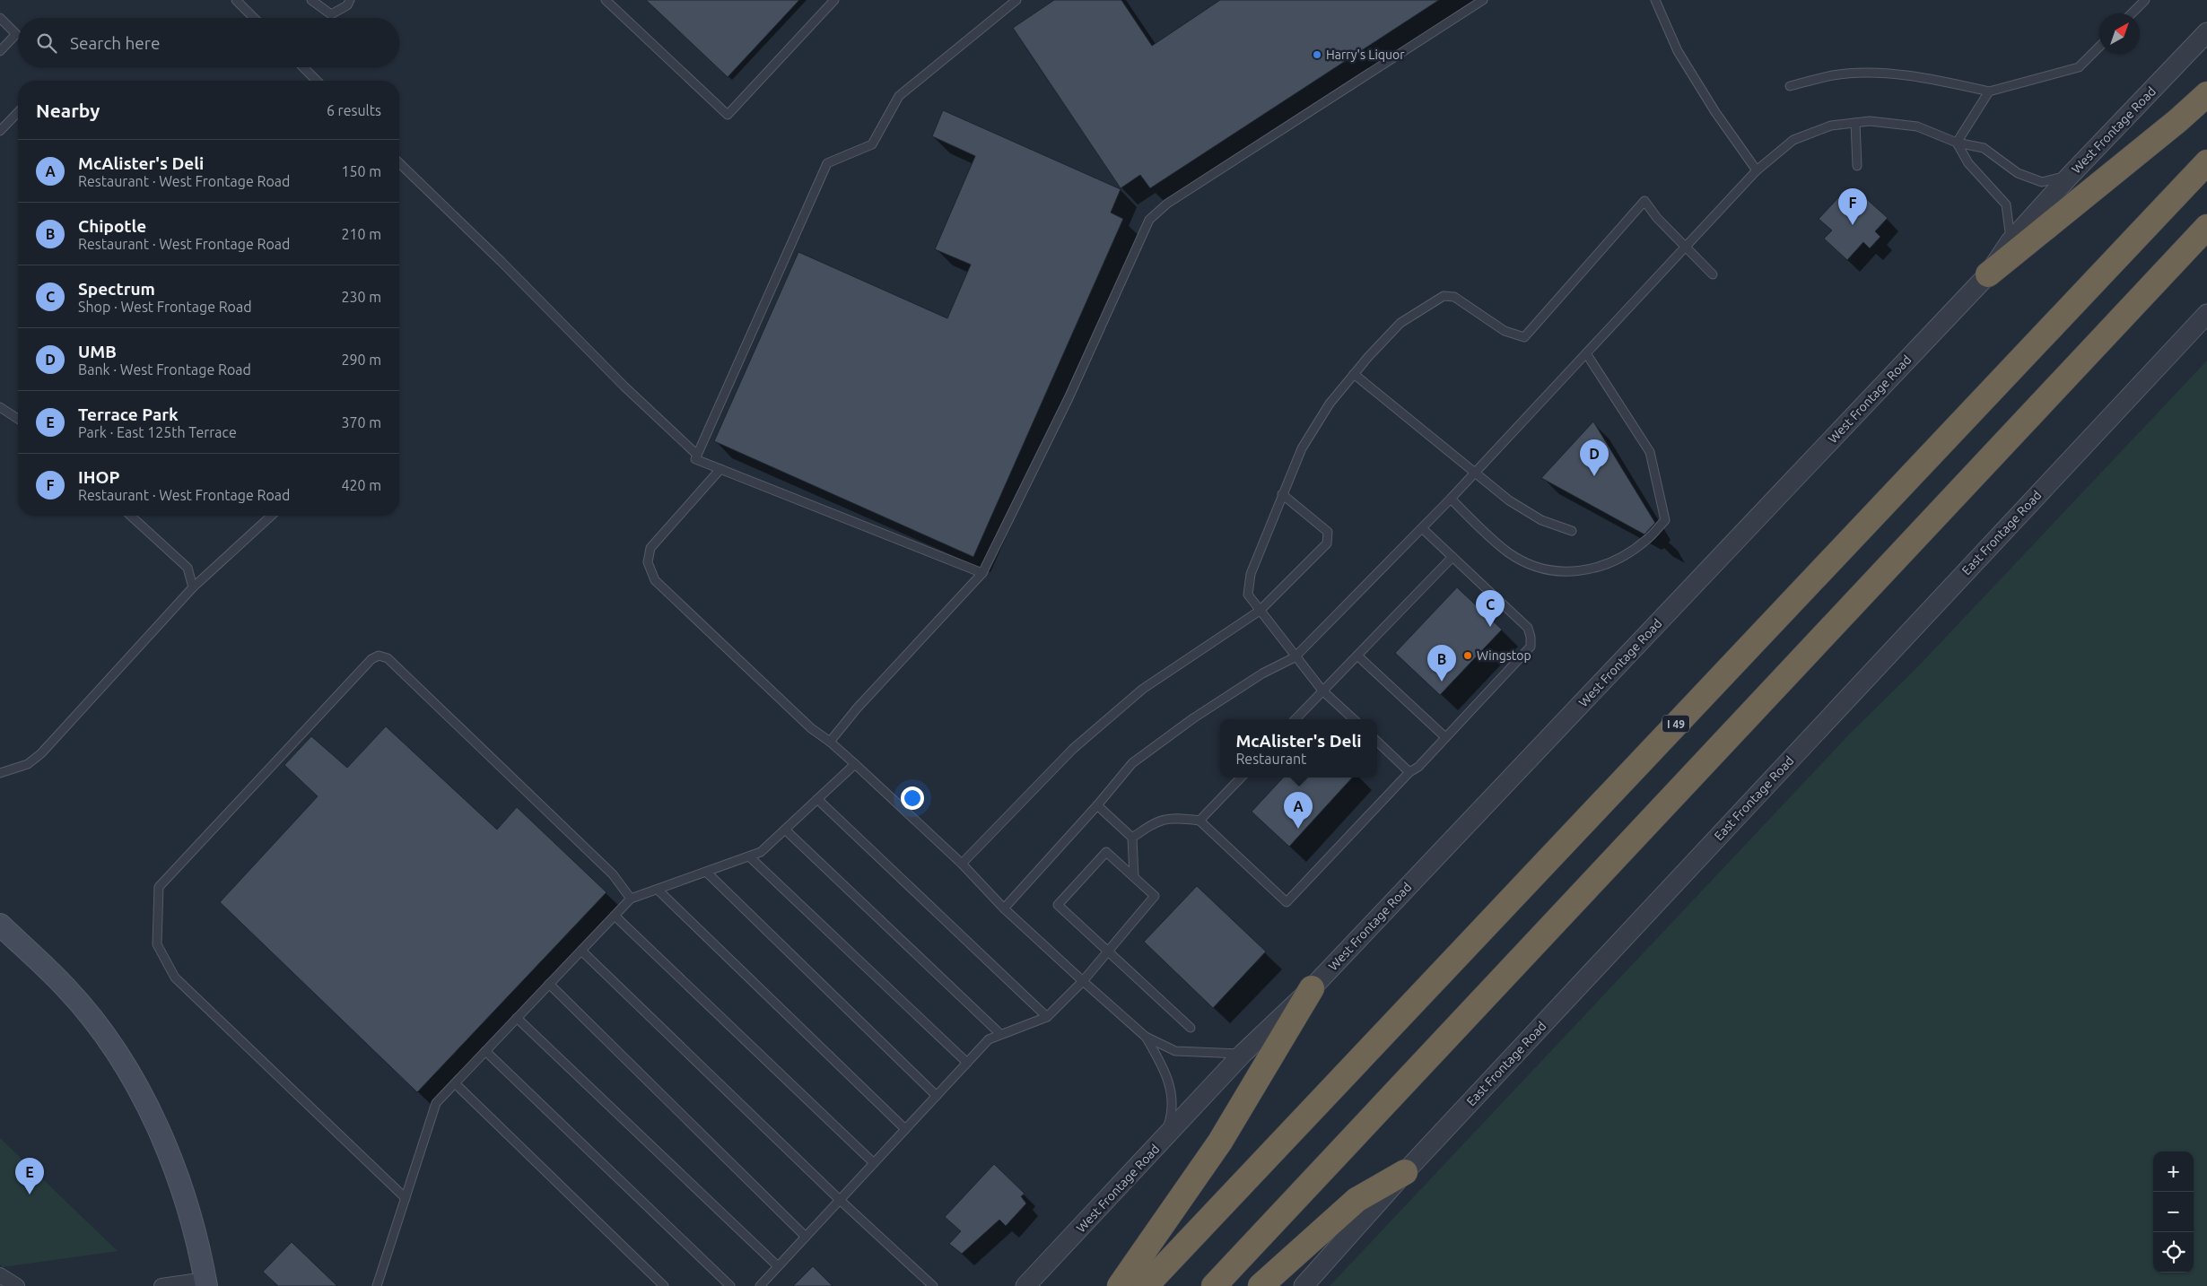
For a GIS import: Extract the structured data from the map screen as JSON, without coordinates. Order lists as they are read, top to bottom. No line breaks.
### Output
{"streets":{"highway":["I 49"],"street":["West Frontage Road","East Frontage Road"]},"places":["Harry's Liquor","Wingstop"],"north":"top right","page":{"search":"Search here","heading":["Nearby","6 results"],"list":[{"mark":"A","name":"McAlister's Deli","note":"Restaurant · West Frontage Road","value":"150 m"},{"mark":"B","name":"Chipotle","note":"Restaurant · West Frontage Road","value":"210 m"},{"mark":"C","name":"Spectrum","note":"Shop · West Frontage Road","value":"230 m"},{"mark":"D","name":"UMB","note":"Bank · West Frontage Road","value":"290 m"},{"mark":"E","name":"Terrace Park","note":"Park · East 125th Terrace","value":"370 m"},{"mark":"F","name":"IHOP","note":"Restaurant · West Frontage Road","value":"420 m"}],"pins":["F","D","C","B","A","E"],"popup":["McAlister's Deli","Restaurant"],"map_buttons":["+","−"]}}
